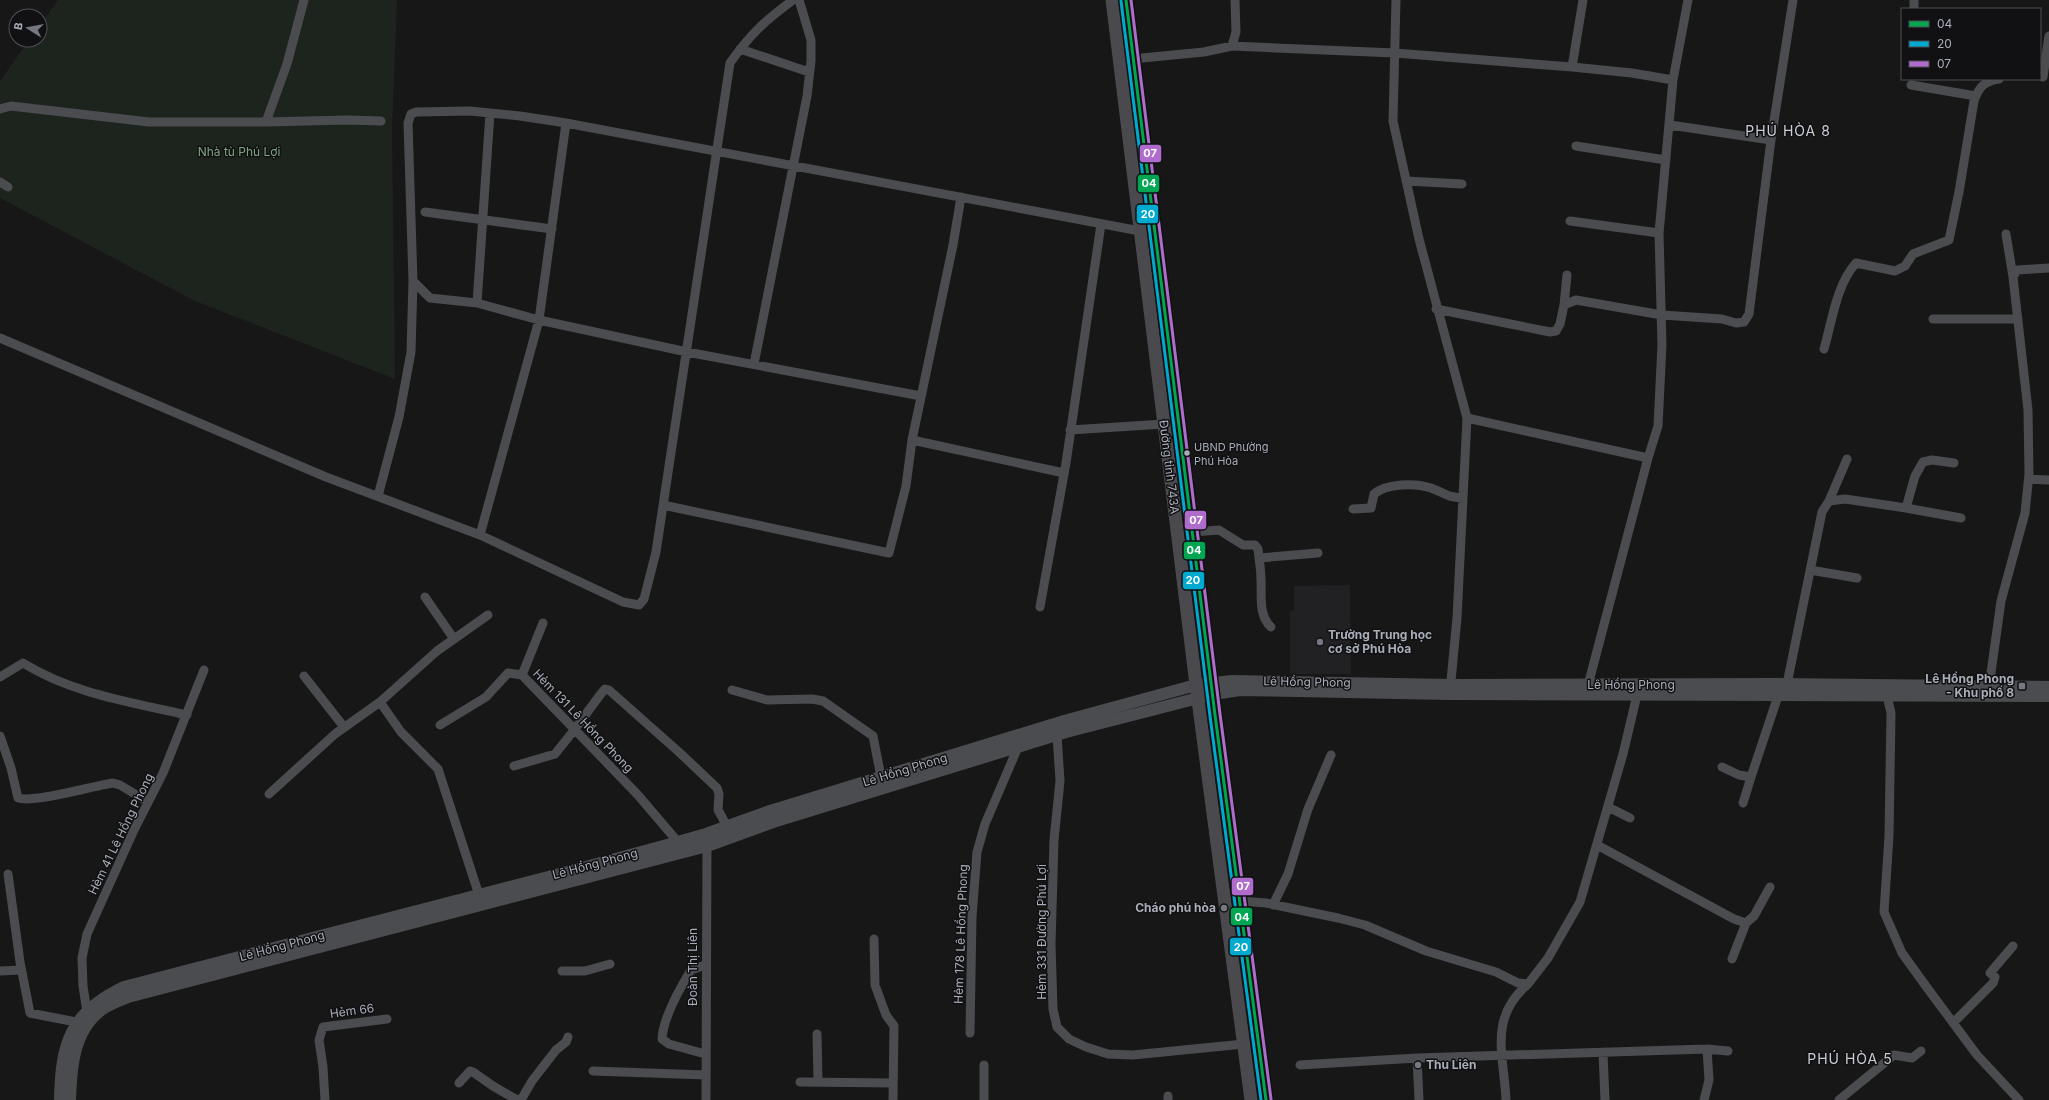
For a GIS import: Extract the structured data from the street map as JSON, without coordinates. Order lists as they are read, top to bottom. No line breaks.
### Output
{"streets":{"main road":["Đường tỉnh 743A"],"street":["Lê Hồng Phong","Hẻm 131 Lê Hồng Phong","Hẻm 41 Lê Hồng Phong","Hẻm 331 Đường Phú Lợi","Hẻm 178 Lê Hồng Phong","Đoàn Thị Liên","Hẻm 66"]},"crossings":[["Đường tỉnh 743A","Lê Hồng Phong"],["Đường tỉnh 743A","Hẻm 331 Đường Phú Lợi"],["Lê Hồng Phong","Hẻm 131 Lê Hồng Phong"],["Lê Hồng Phong","Hẻm 41 Lê Hồng Phong"],["Lê Hồng Phong","Hẻm 331 Đường Phú Lợi"],["Lê Hồng Phong","Hẻm 178 Lê Hồng Phong"],["Lê Hồng Phong","Đoàn Thị Liên"]],"districts":["PHÚ HÒA 8","PHÚ HÒA 5"],"parks":["Nhà tù Phú Lợi"],"places":{"other":["UBND Phường Phú Hòa","Trường Trung học cơ sở Phú Hòa","Cháo phú hòa","Thu Liên"],"transit":["Lê Hồng Phong - Khu phố 8"]},"lines":["transit line 04","transit line 07","transit line 20"],"legend":["04","20","07"],"north":"left"}
